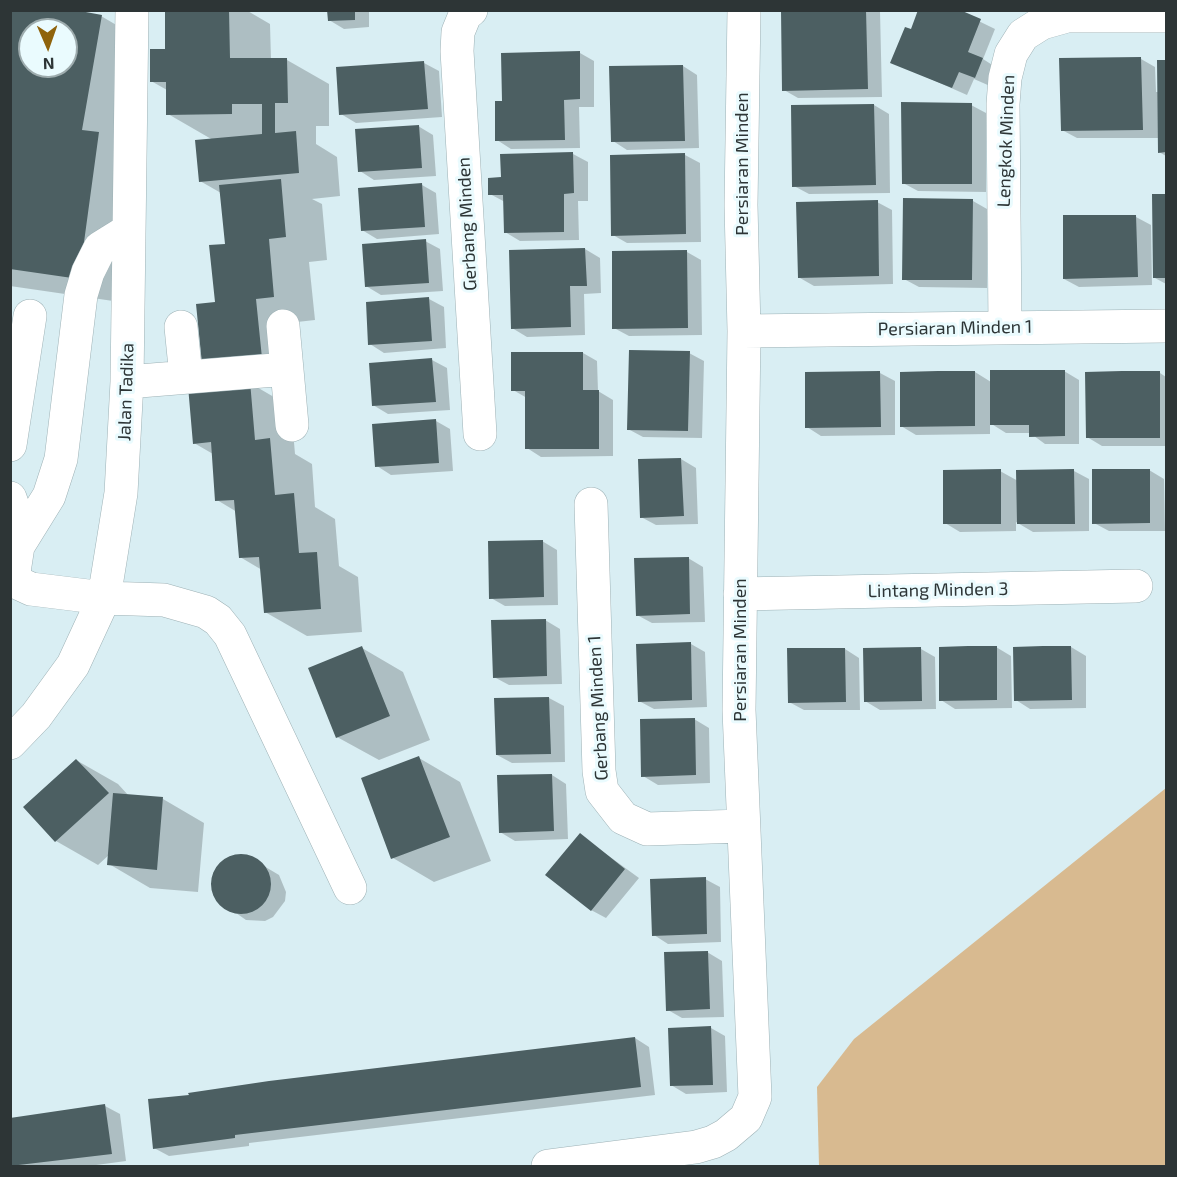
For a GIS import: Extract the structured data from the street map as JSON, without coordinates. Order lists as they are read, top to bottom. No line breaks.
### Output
{"streets":{"street":["Lengkok Minden","Persiaran Minden","Gerbang Minden","Persiaran Minden 1","Jalan Tadika","Lintang Minden 3","Gerbang Minden 1"]},"crossings":[["Lengkok Minden","Persiaran Minden 1"],["Persiaran Minden","Persiaran Minden 1"],["Persiaran Minden","Lintang Minden 3"],["Persiaran Minden","Gerbang Minden 1"]],"north":"bottom"}
